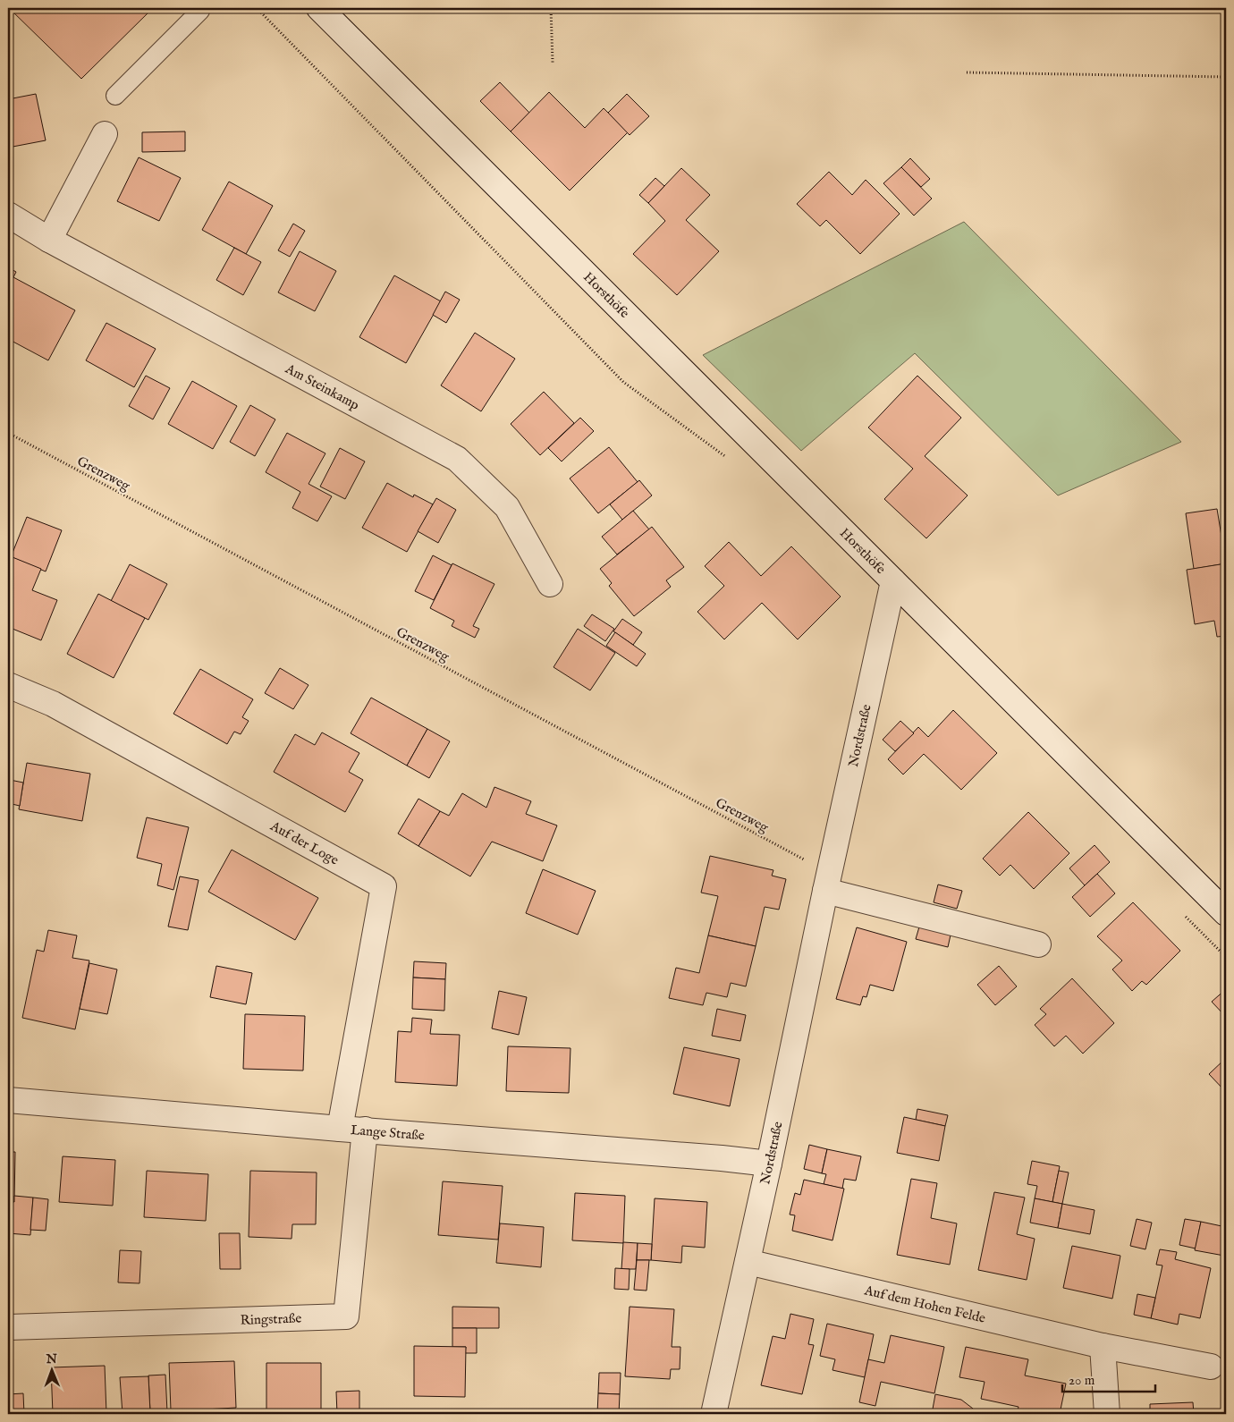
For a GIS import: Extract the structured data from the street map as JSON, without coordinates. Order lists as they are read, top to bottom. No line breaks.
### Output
{"streets":{"street":["Horsthöfe","Am Steinkamp","Nordstraße","Auf der Loge","Lange Straße","Auf dem Hohen Felde","Ringstraße"],"path":["Grenzweg"]},"crossings":[["Horsthöfe","Nordstraße"],["Grenzweg","Nordstraße"],["Nordstraße","Lange Straße"],["Nordstraße","Auf dem Hohen Felde"],["Auf der Loge","Lange Straße"],["Lange Straße","Ringstraße"]],"scale_bar":"20 m","north":"top"}
